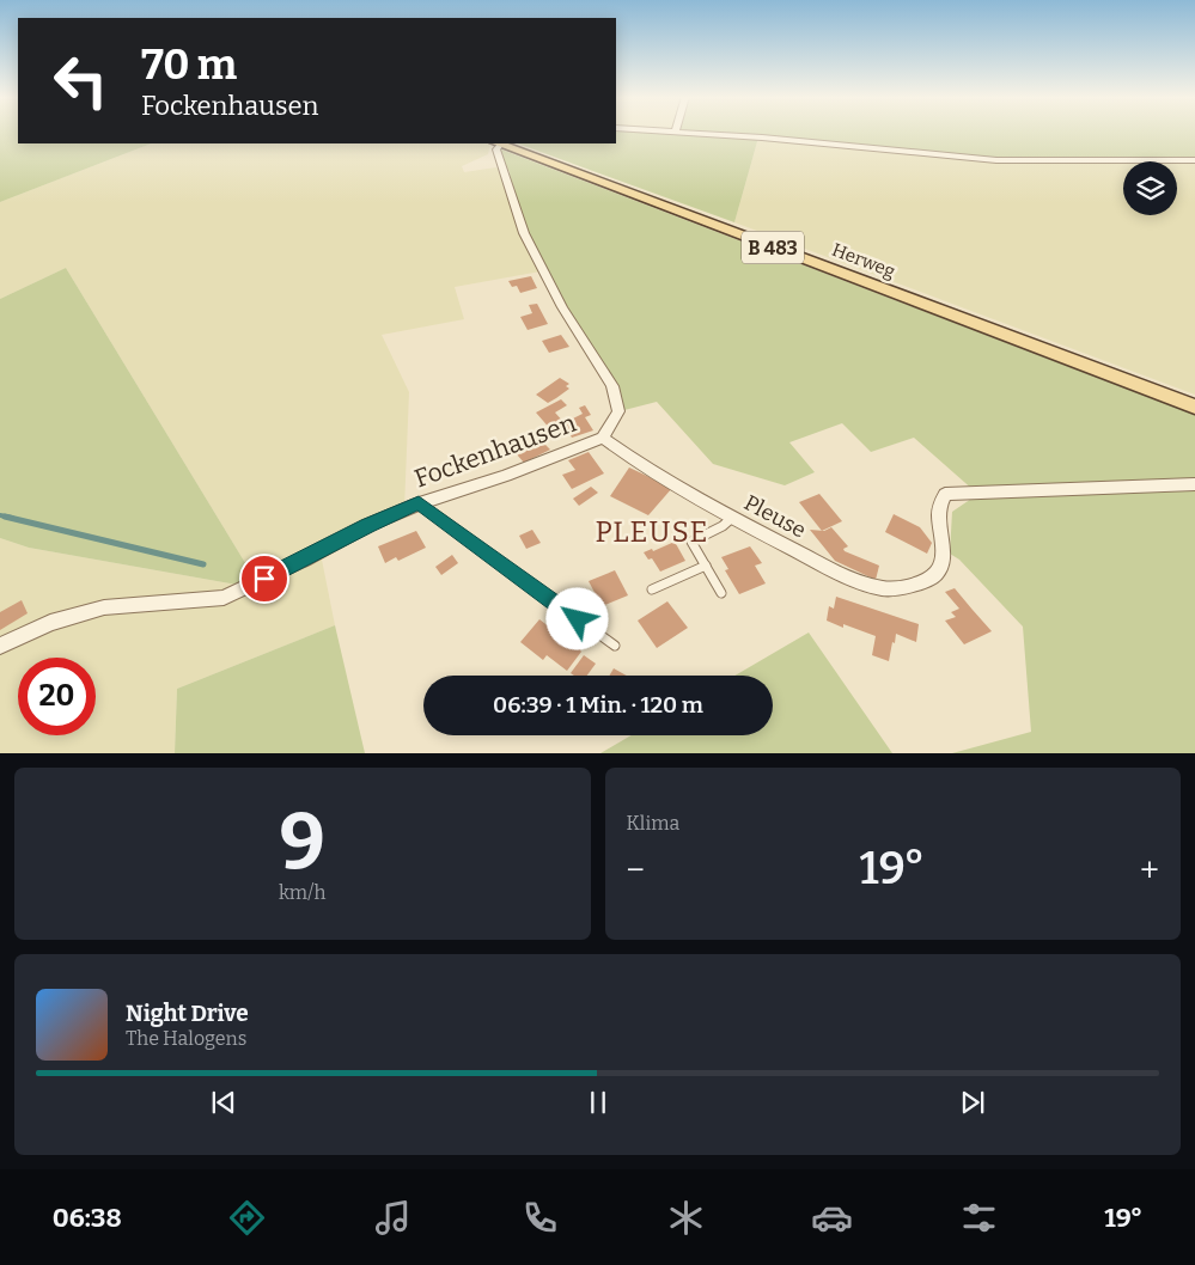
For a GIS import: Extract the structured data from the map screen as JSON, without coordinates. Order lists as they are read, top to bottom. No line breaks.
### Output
{"streets":{"main road":["B 483","Herweg"],"street":["Fockenhausen","Pleuse"]},"crossings":[["Fockenhausen","Pleuse"]],"districts":["PLEUSE"],"page":{"turn":["70 m","Fockenhausen"],"limit":"20","trip":"06:39 · 1 Min. · 120 m","tile":[["9","km/h"],"Klima"],"heat":["−","19°","+"],"song":["Night Drive","The Halogens"],"tabs":["06:38","19°"]}}
